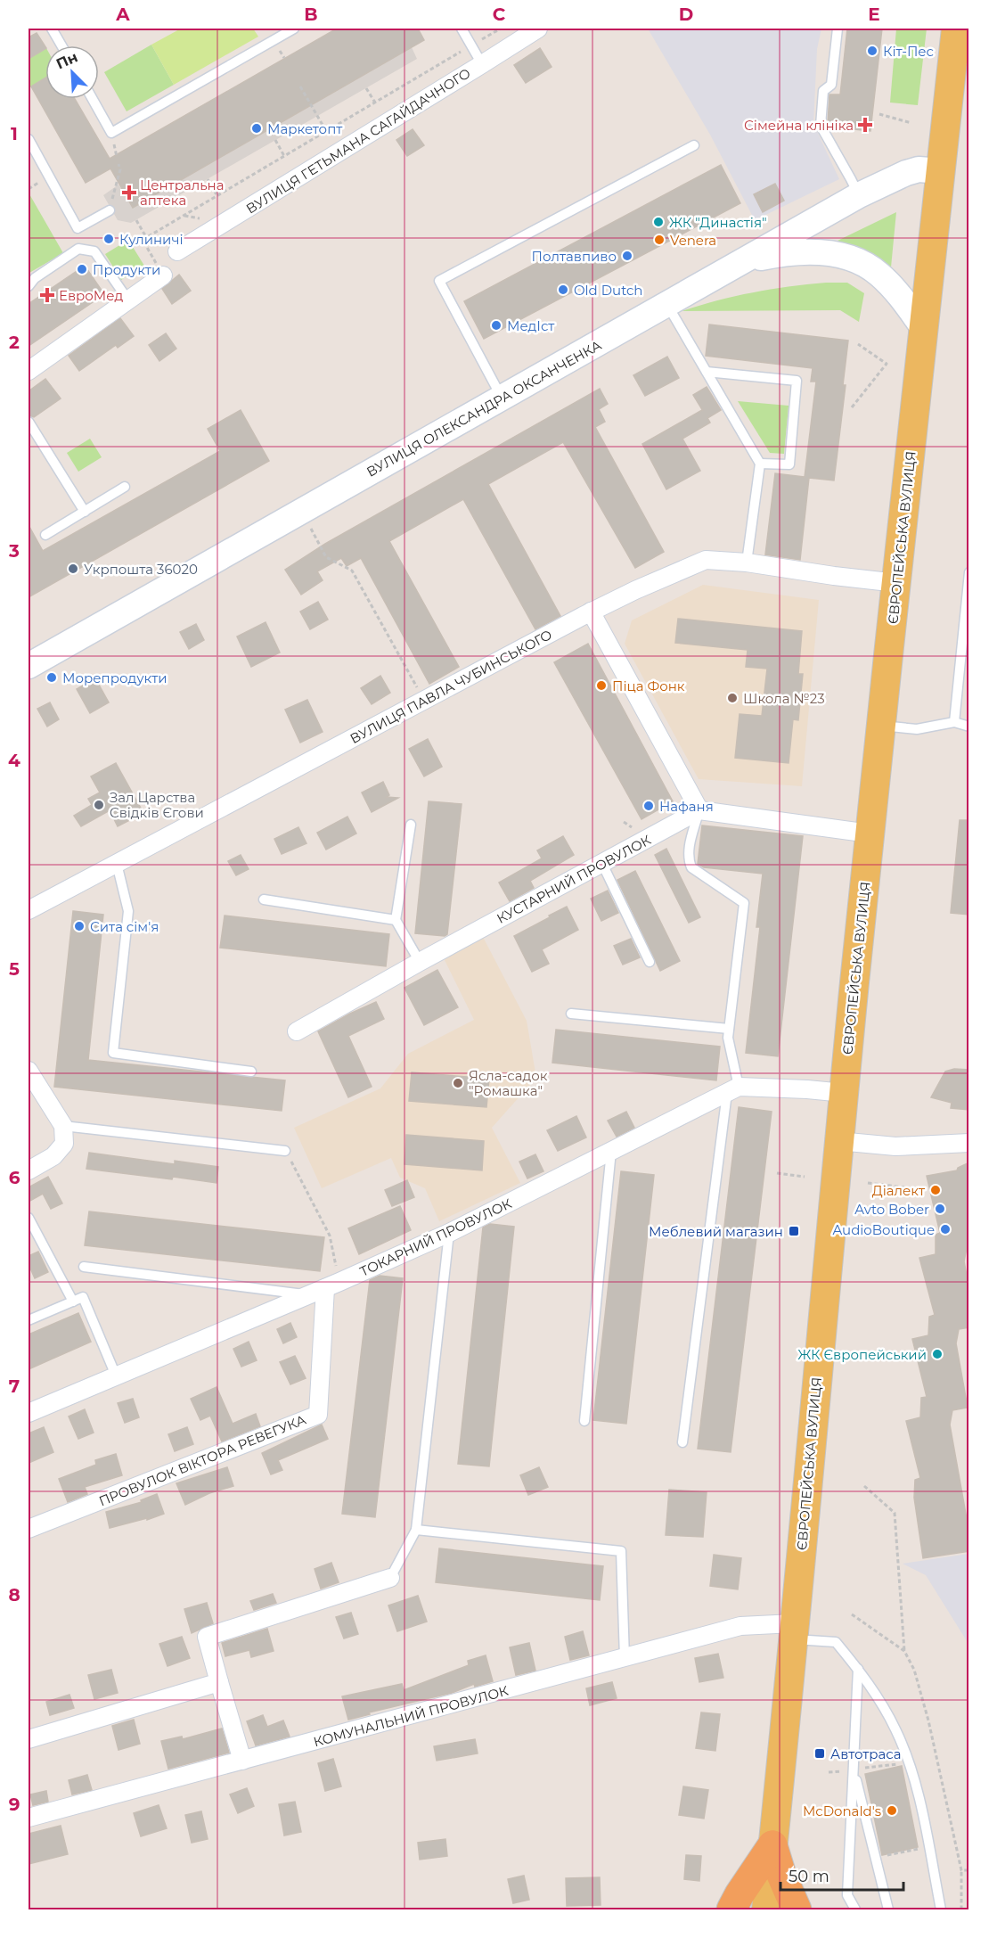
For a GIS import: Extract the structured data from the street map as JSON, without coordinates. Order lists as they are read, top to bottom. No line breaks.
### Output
{"streets":{"main road":["ВУЛИЦЯ ОЛЕКСАНДРА ОКСАНЧЕНКА","ЄВРОПЕЙСЬКА ВУЛИЦЯ"],"street":["ВУЛИЦЯ ГЕТЬМАНА САГАЙДАЧНОГО","ВУЛИЦЯ ПАВЛА ЧУБИНСЬКОГО","КУСТАРНИЙ ПРОВУЛОК","ТОКАРНИЙ ПРОВУЛОК","ПРОВУЛОК ВІКТОРА РЕВЕГУКА","КОМУНАЛЬНИЙ ПРОВУЛОК"]},"crossings":[["ВУЛИЦЯ ОЛЕКСАНДРА ОКСАНЧЕНКА","ЄВРОПЕЙСЬКА ВУЛИЦЯ"],["ЄВРОПЕЙСЬКА ВУЛИЦЯ","ВУЛИЦЯ ПАВЛА ЧУБИНСЬКОГО"],["ЄВРОПЕЙСЬКА ВУЛИЦЯ","ТОКАРНИЙ ПРОВУЛОК"],["ЄВРОПЕЙСЬКА ВУЛИЦЯ","КОМУНАЛЬНИЙ ПРОВУЛОК"],["ТОКАРНИЙ ПРОВУЛОК","ПРОВУЛОК ВІКТОРА РЕВЕГУКА"]],"places":{"other":["Кіт-Пес","Маркетопт","ЖК \"Династія\"","Кулиничі","Venera","Полтавпиво","Продукти","Old Dutch","МедІст","Укрпошта 36020","Морепродукти","Піца Фонк","Школа №23","Зал Царства Cвідків Єгови","Нафаня","Сита сім'я","Ясла-садок \"Ромашка\"","Діалект","Avto Bober","AudioBoutique","ЖК Європейський","McDonald's"],"health":["Сімейна клініка","Центральна аптека","ЕвроМед"],"transit":["Меблевий магазин","Автотраса"]},"scale_bar":"50 m","north":"top left","grid":{"columns":["A","B","C","D","E"],"rows":["1","2","3","4","5","6","7","8","9"]}}
